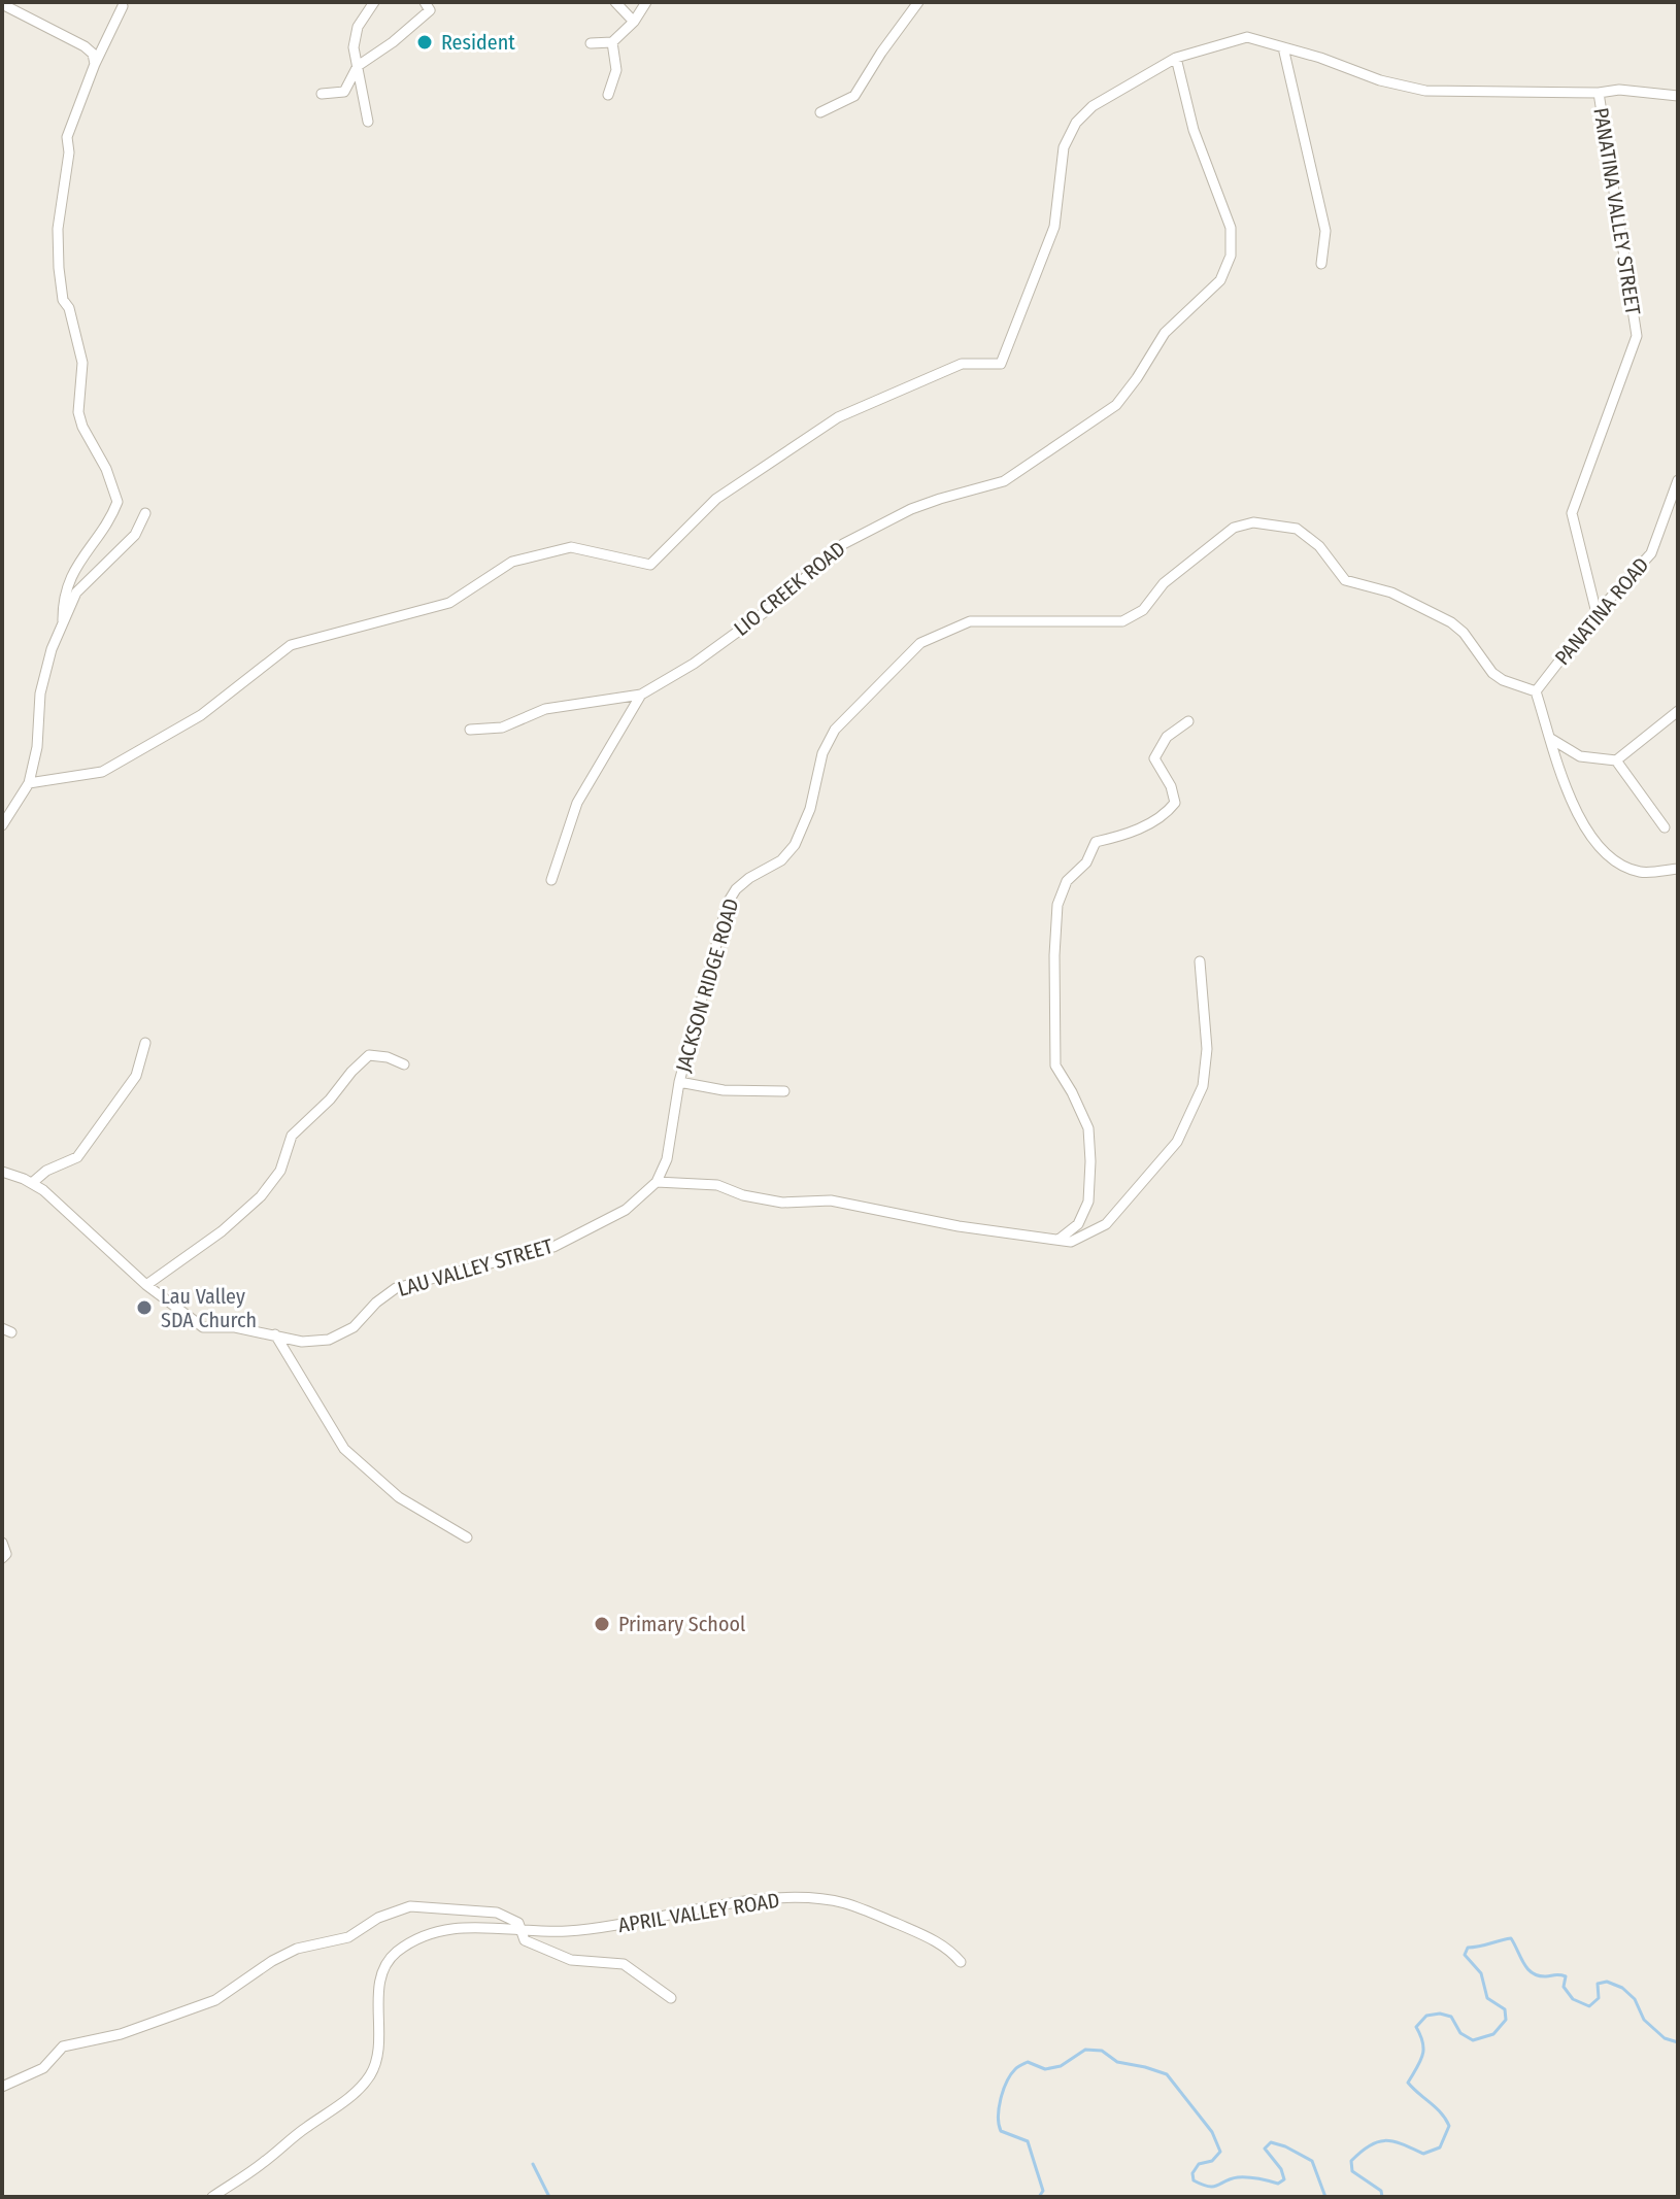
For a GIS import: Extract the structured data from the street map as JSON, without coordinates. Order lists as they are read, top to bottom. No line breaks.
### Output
{"streets":{"street":["PANATINA VALLEY STREET","LIO CREEK ROAD","PANATINA ROAD","JACKSON RIDGE ROAD","LAU VALLEY STREET","APRIL VALLEY ROAD"]},"crossings":[["PANATINA VALLEY STREET","PANATINA ROAD"],["PANATINA ROAD","JACKSON RIDGE ROAD"],["JACKSON RIDGE ROAD","LAU VALLEY STREET"]],"places":["Resident","Lau Valley SDA Church","Primary School"]}
